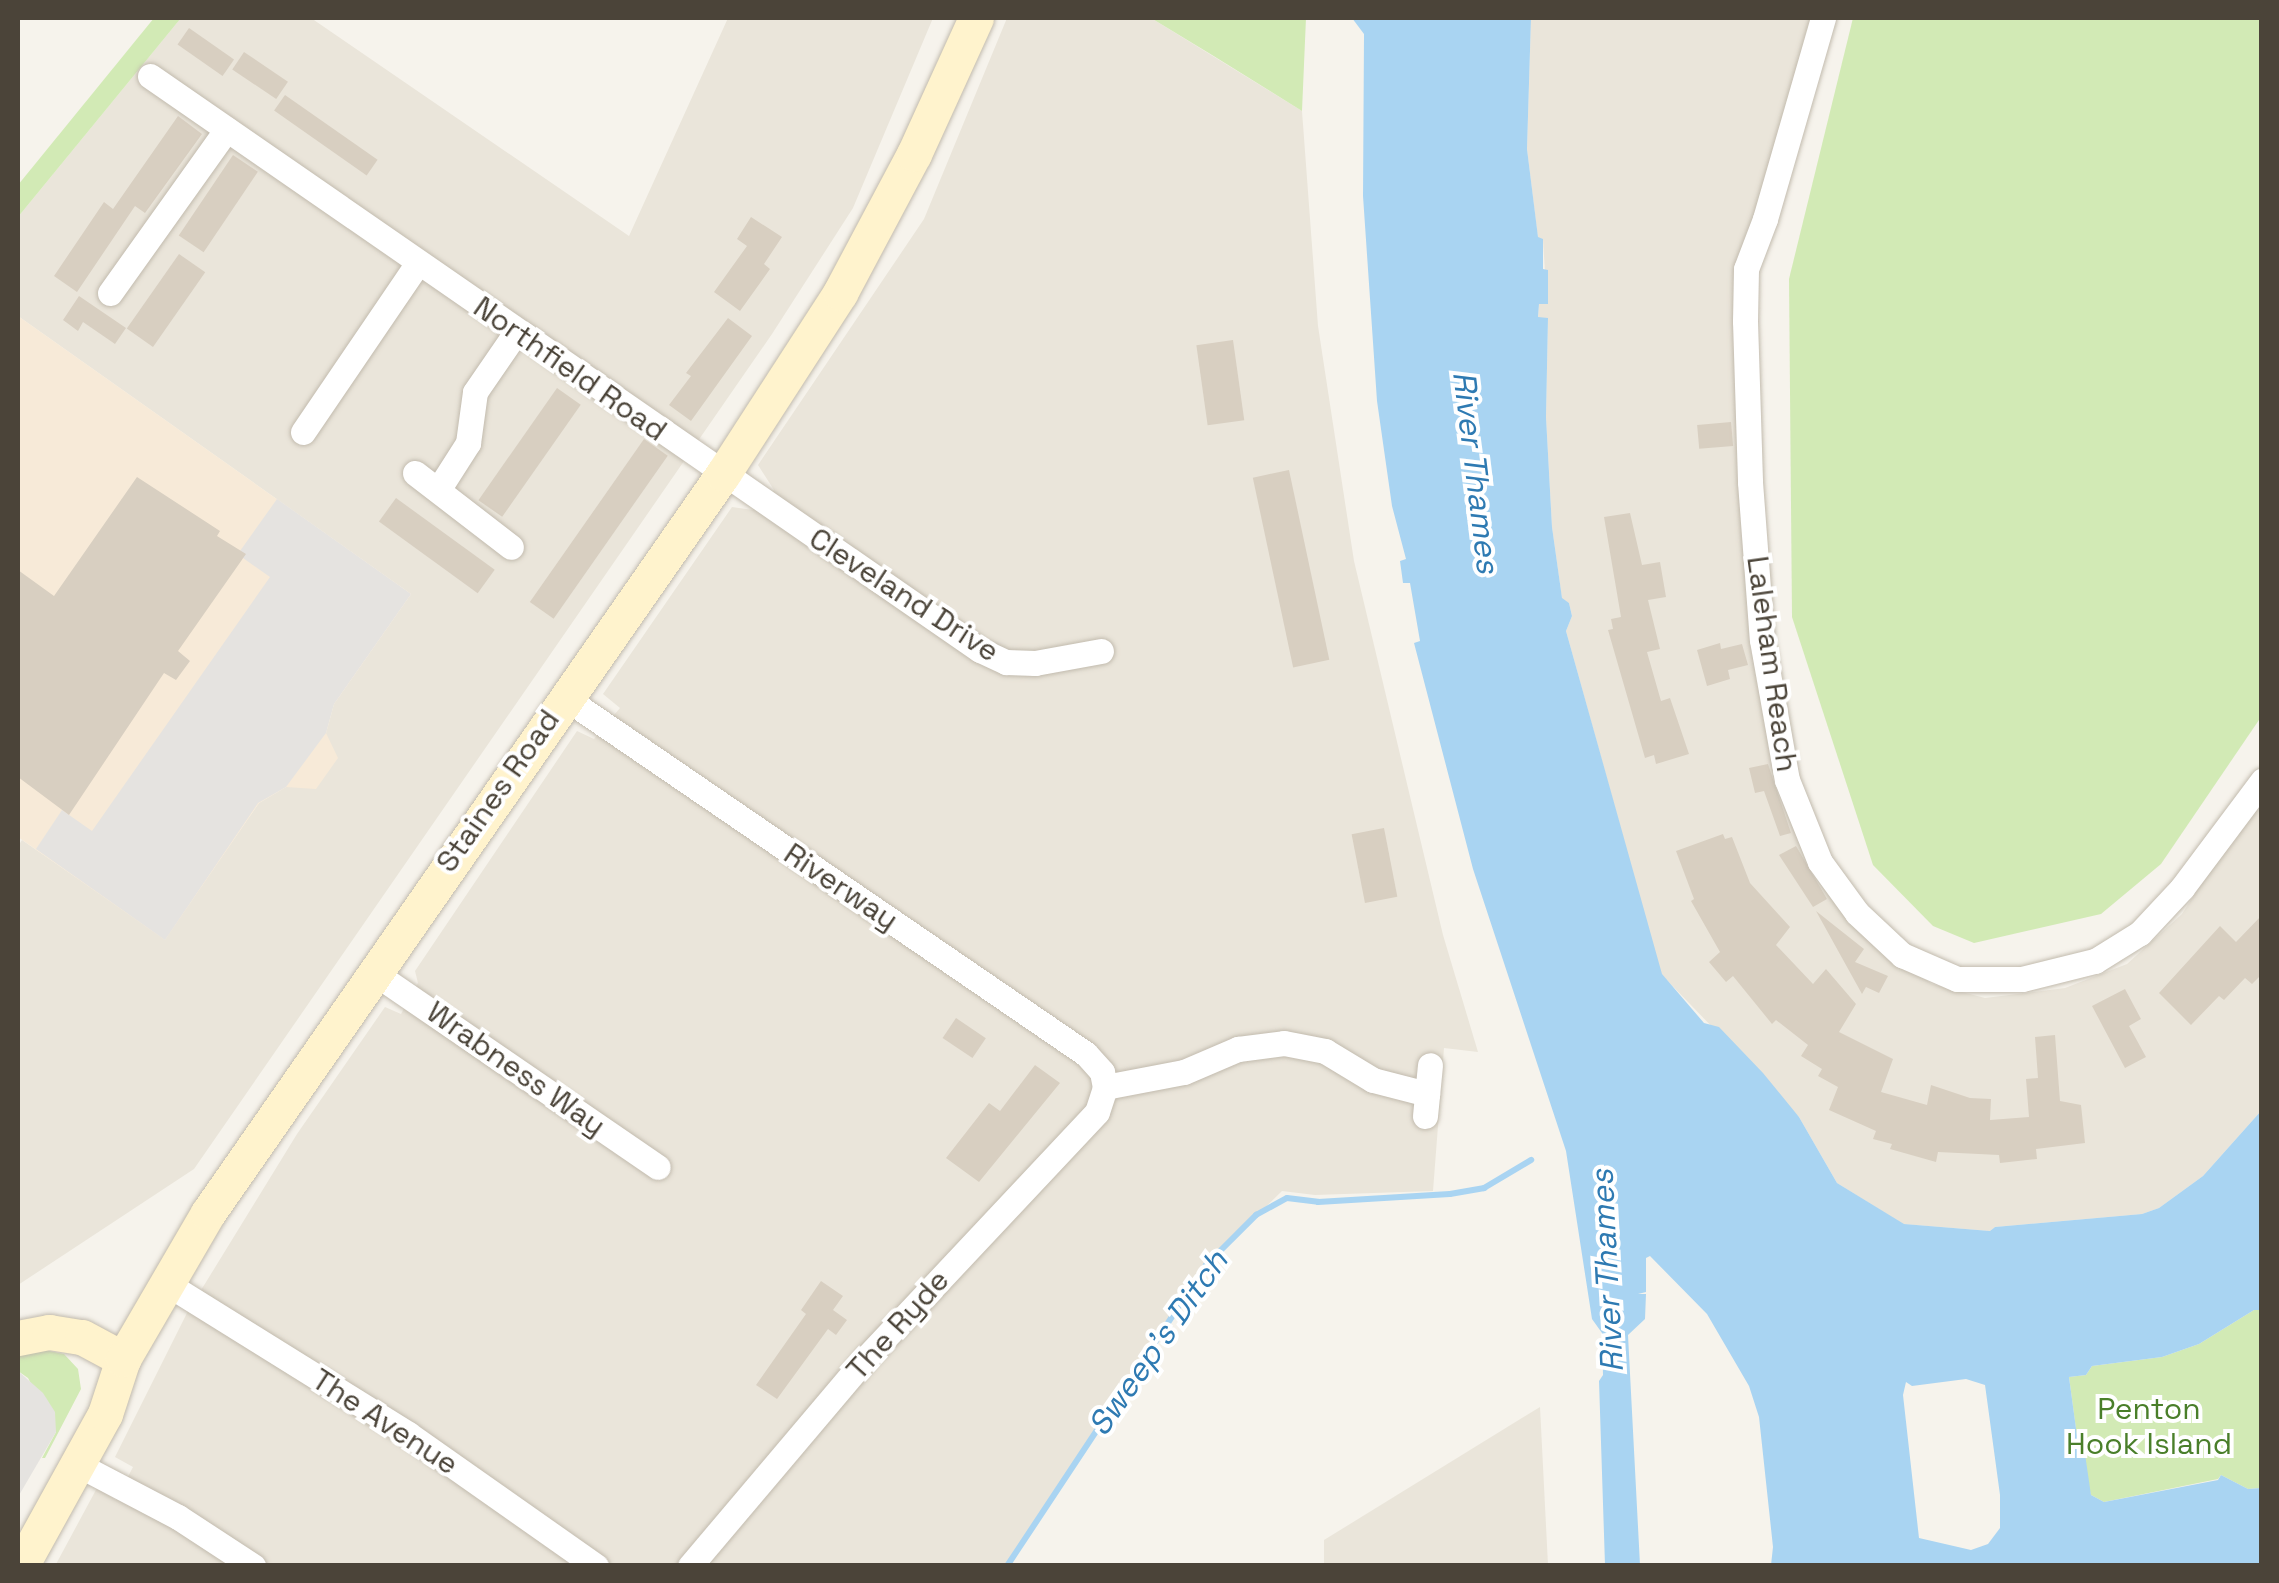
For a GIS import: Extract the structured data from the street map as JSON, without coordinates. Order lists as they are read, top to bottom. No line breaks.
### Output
{"streets":{"main road":["Staines Road"],"street":["Northfield Road","Cleveland Drive","Laleham Reach","Riverway","Wrabness Way","The Ryde","The Avenue"]},"crossings":[["Northfield Road","Cleveland Drive"],["Northfield Road","Staines Road"],["Cleveland Drive","Staines Road"],["Staines Road","Riverway"],["Staines Road","Wrabness Way"],["Staines Road","The Avenue"],["Riverway","The Ryde"]],"water":["River Thames","Sweep's Ditch"],"parks":["Penton Hook Island"]}
